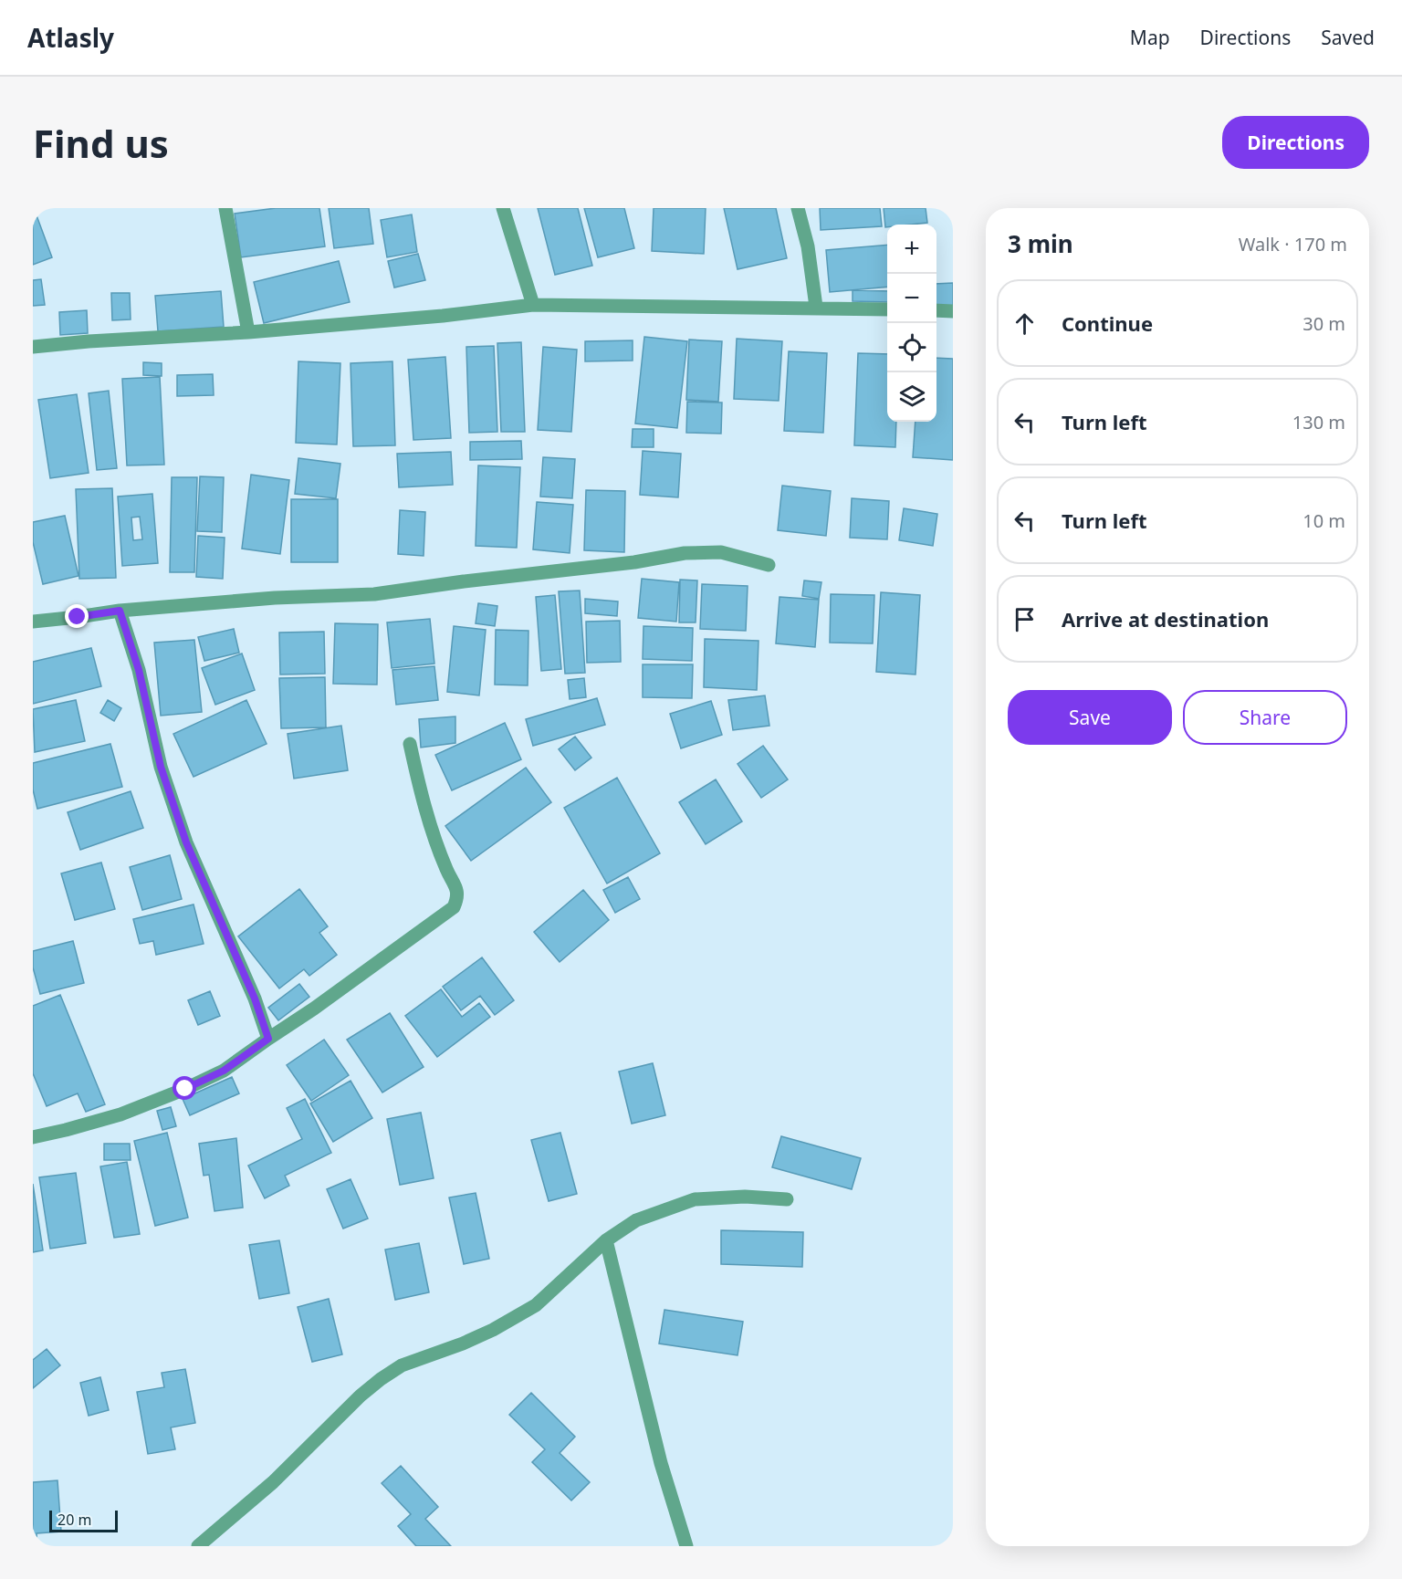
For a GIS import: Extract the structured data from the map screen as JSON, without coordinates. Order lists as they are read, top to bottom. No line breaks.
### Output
{"scale_bar":"20 m","page":{"header":"Atlasly","nav":["Map","Directions","Saved"],"buttons":["Directions",["Save","Share"]],"title":"Find us","heading":["3 min","Walk · 170 m"],"map_buttons":["+","−"],"list":[["Continue","30 m"],["Turn left","130 m"],["Turn left","10 m"],"Arrive at destination"],"scale":"20 m"}}
